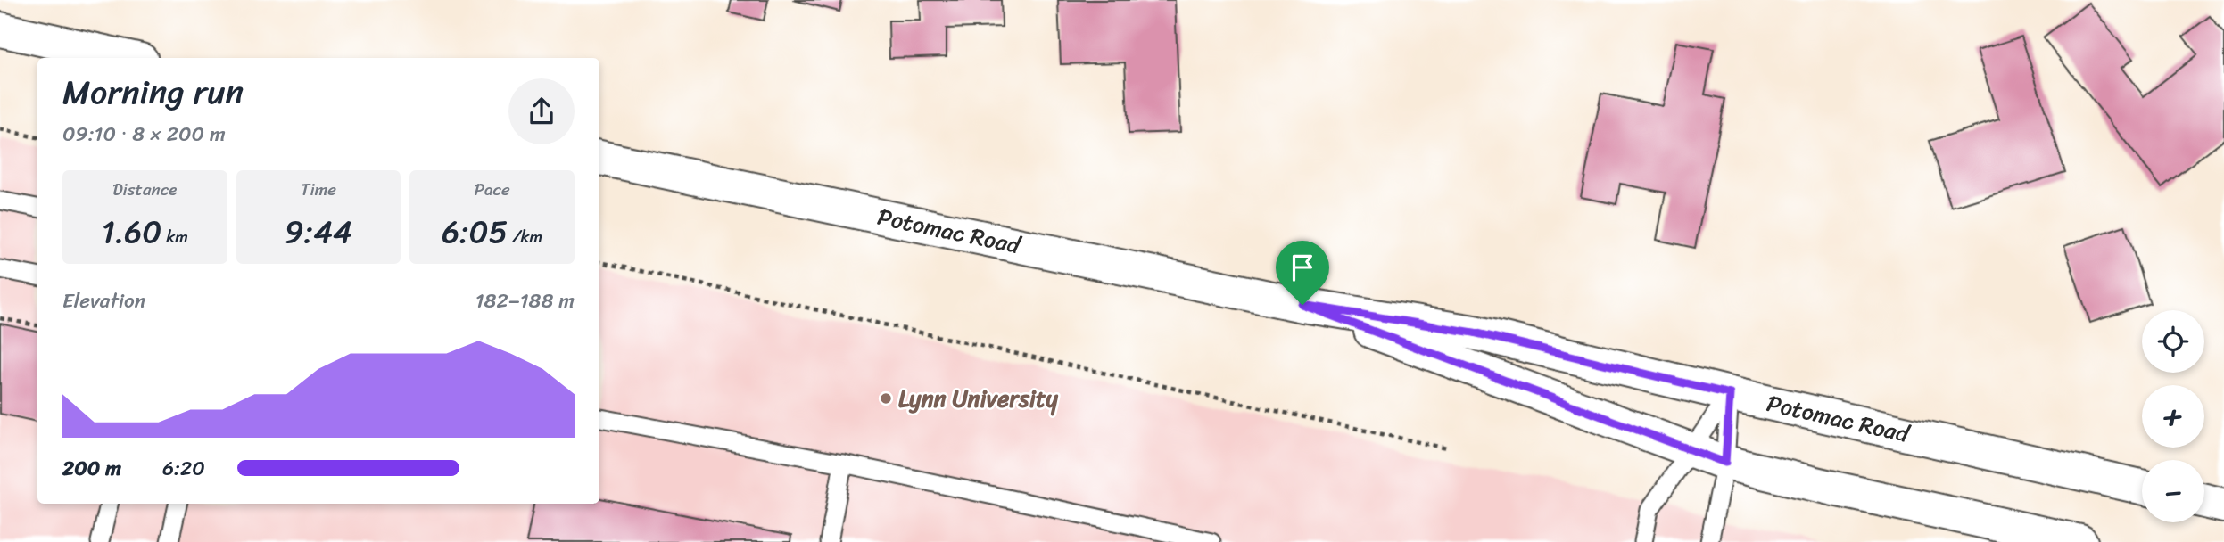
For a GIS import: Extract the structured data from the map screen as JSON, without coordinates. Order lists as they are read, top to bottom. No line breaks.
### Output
{"streets":{"street":["Potomac Road"]},"places":["Lynn University"],"page":{"heading":["Morning run","09:10 · 8 × 200 m"],"stats":[["Distance","1.60 km"],["Time","9:44"],["Pace","6:05 /km"]],"chart":["Elevation","182–188 m"],"map_buttons":["+","−"],"list":[{"name":"200 m","note":"6:20"}]}}
